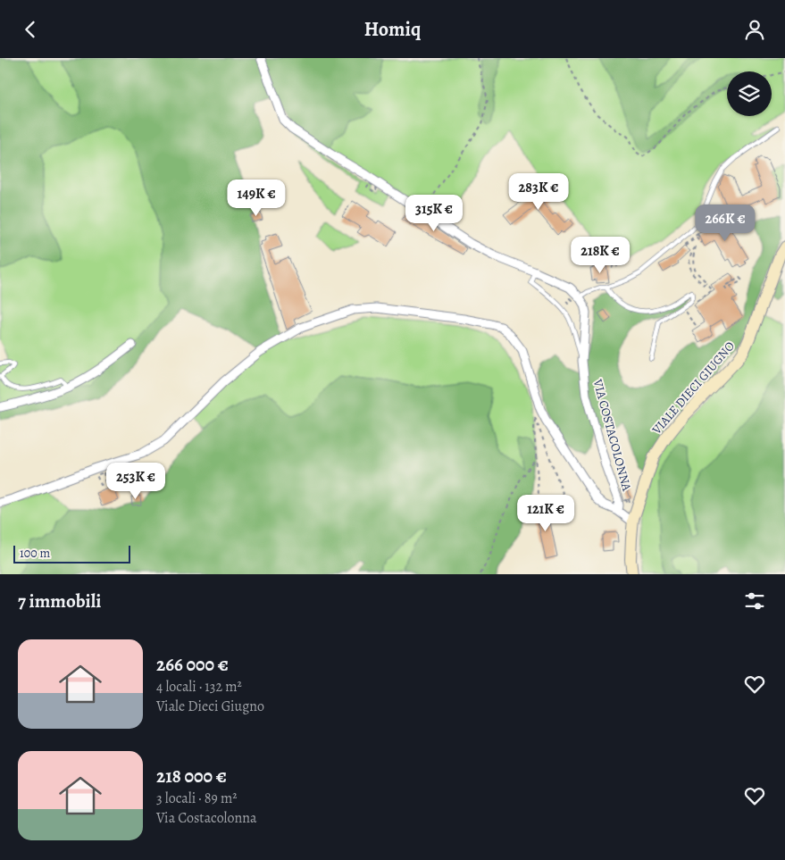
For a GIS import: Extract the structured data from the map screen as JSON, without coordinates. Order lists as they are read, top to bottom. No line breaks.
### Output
{"streets":{"main road":["VIALE DIECI GIUGNO"],"street":["VIA COSTACOLONNA"]},"scale_bar":"100 m","page":{"header":"Homiq","price":["283K €","149K €","315K €","266K €","218K €","253K €","121K €"],"scale":"100 m","heading":"7 immobili","list":[{"name":"266 000 €","note":"4 locali · 132 m² · Viale Dieci Giugno"},{"name":"218 000 €","note":"3 locali · 89 m² · Via Costacolonna"}]}}
